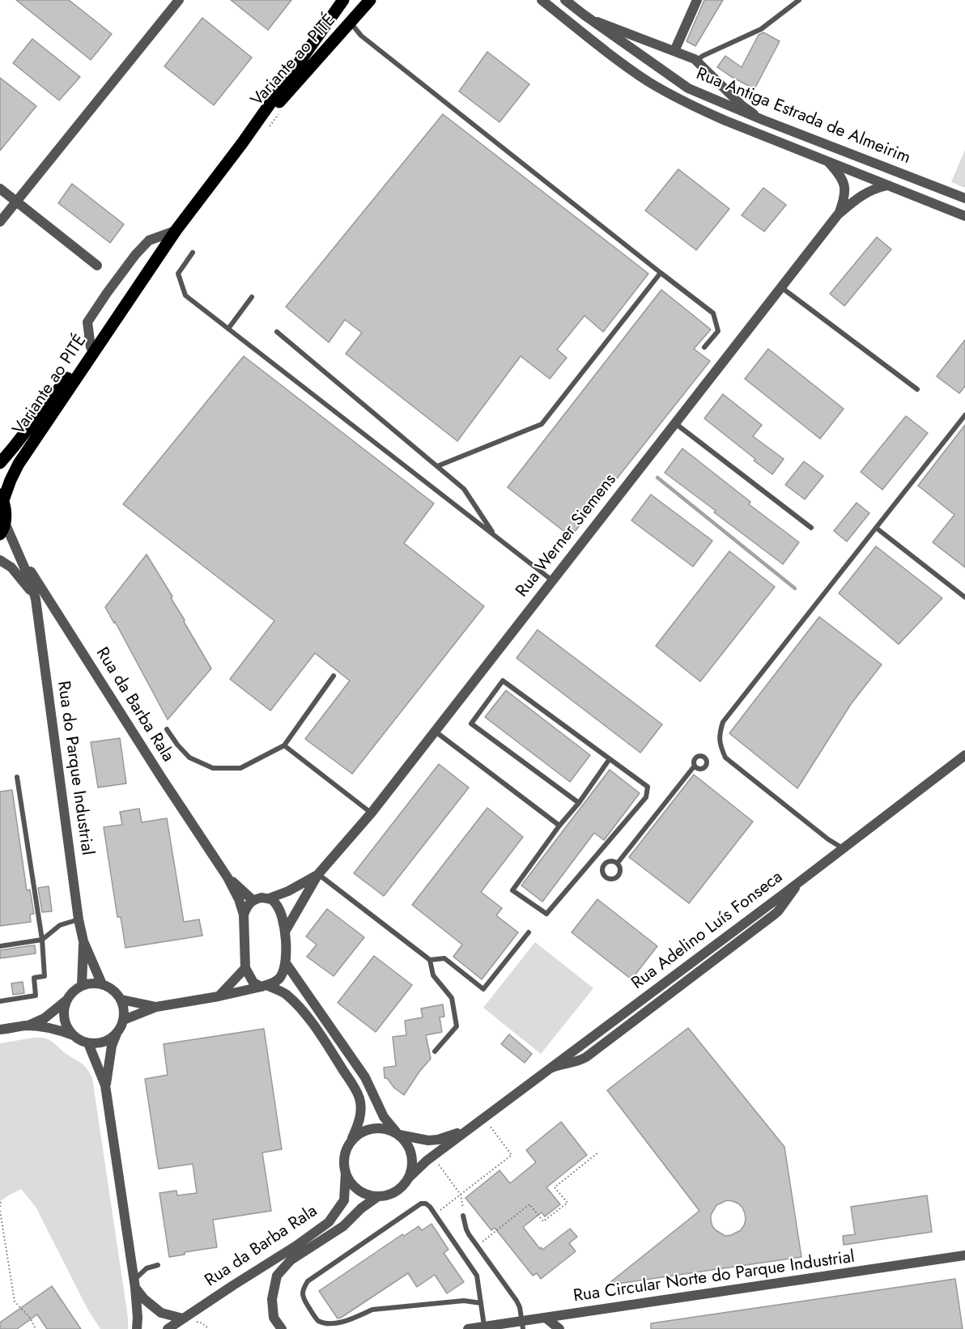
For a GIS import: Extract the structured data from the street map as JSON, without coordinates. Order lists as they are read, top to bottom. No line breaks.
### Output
{"streets":{"main road":["Variante ao PITÉ"],"street":["Rua Antiga Estrada de Almeirim","Rua Werner Siemens","Rua da Barba Rala","Rua do Parque Industrial","Rua Adelino Luís Fonseca","Rua Circular Norte do Parque Industrial"]},"crossings":[["Rua Antiga Estrada de Almeirim","Rua Werner Siemens"],["Rua Werner Siemens","Rua da Barba Rala"],["Rua da Barba Rala","Rua do Parque Industrial"],["Rua da Barba Rala","Rua Adelino Luís Fonseca"]]}
